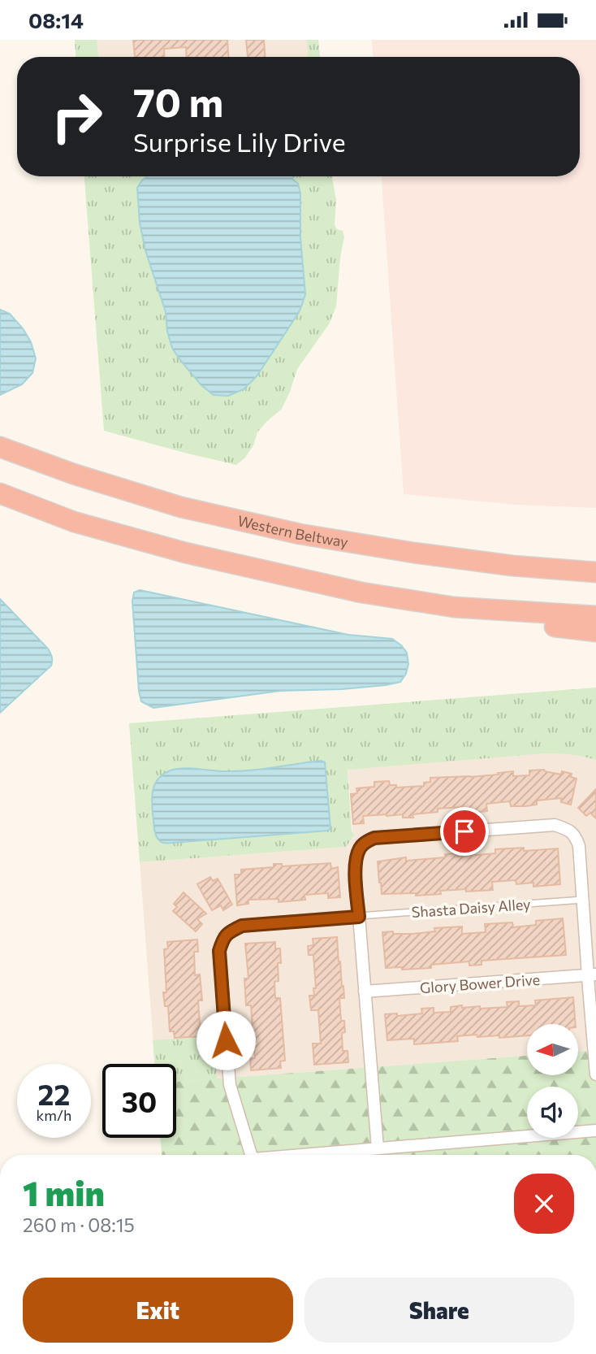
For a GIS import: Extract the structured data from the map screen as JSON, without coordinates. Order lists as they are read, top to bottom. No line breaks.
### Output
{"streets":{"highway":["Western Beltway"],"street":["Glory Bower Drive"],"lane":["Shasta Daisy Alley"]},"north":"left","page":{"status":"08:14","turn":["70 m","Surprise Lily Drive"],"speed":"22 km/h","limit":"30","heading":["1 min","260 m · 08:15"],"buttons":["Exit","Share"]}}
